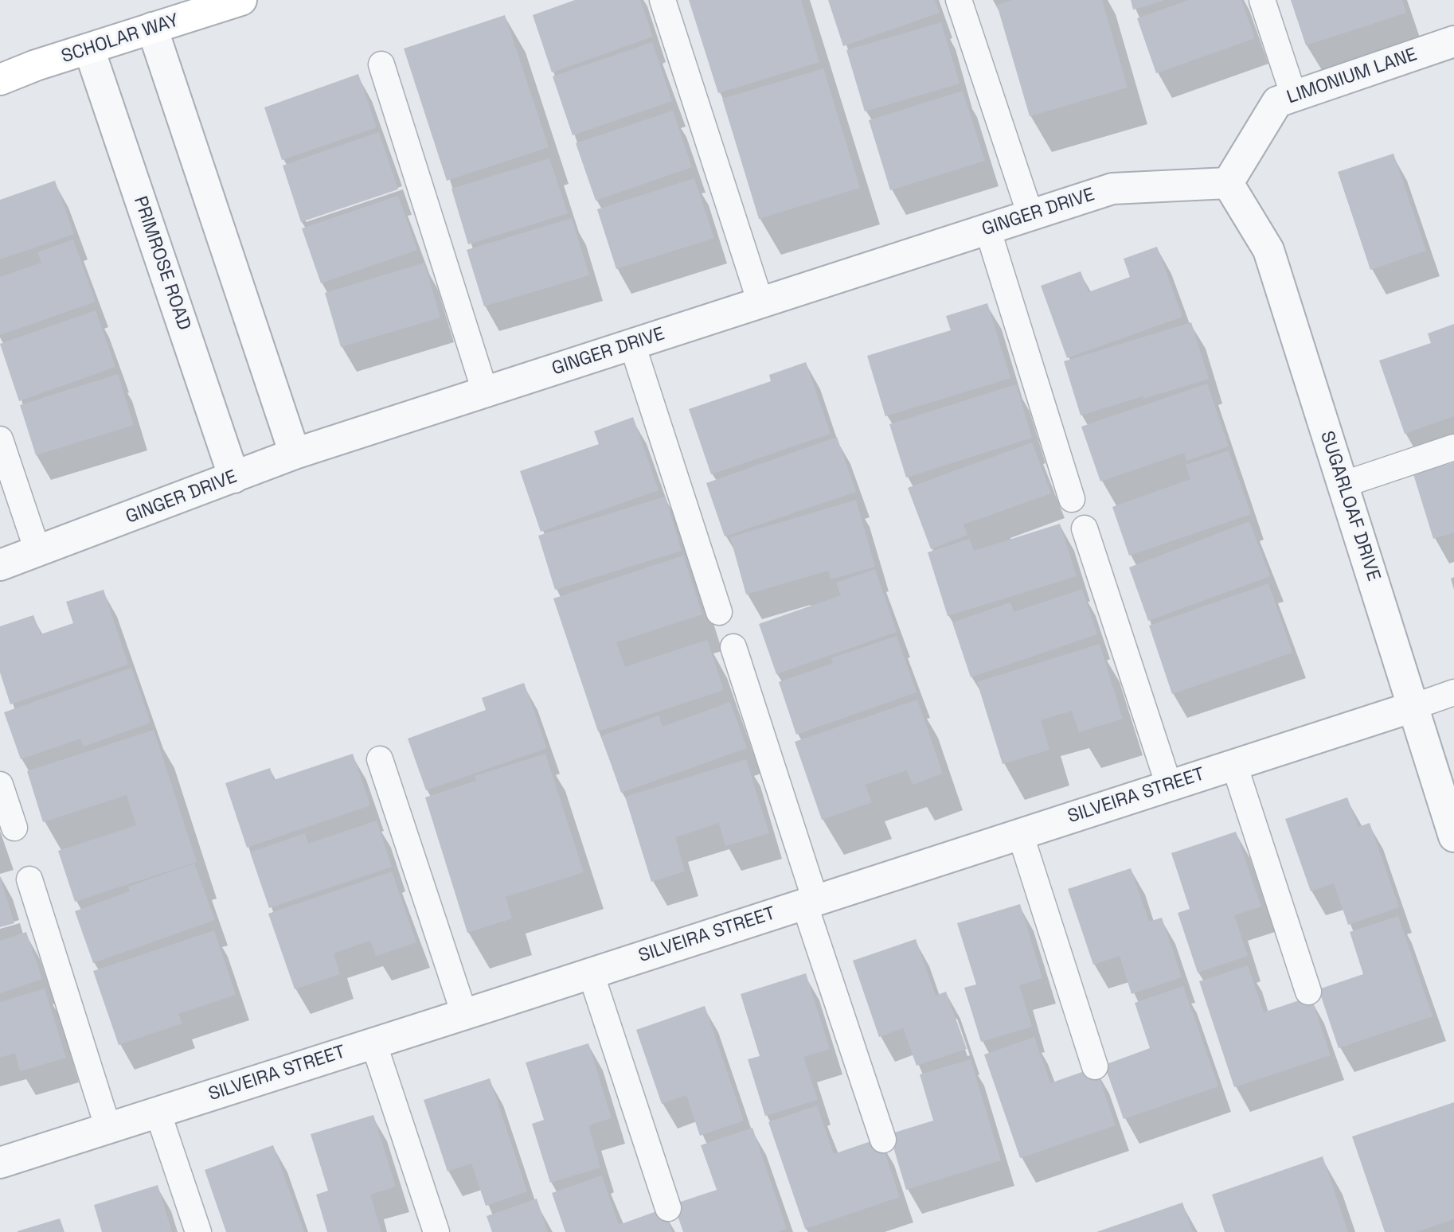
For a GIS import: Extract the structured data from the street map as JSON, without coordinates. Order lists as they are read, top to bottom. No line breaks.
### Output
{"streets":{"street":["SCHOLAR WAY","LIMONIUM LANE","GINGER DRIVE","PRIMROSE ROAD","SUGARLOAF DRIVE","SILVEIRA STREET"]},"crossings":[["SCHOLAR WAY","PRIMROSE ROAD"],["LIMONIUM LANE","GINGER DRIVE"],["LIMONIUM LANE","SUGARLOAF DRIVE"],["GINGER DRIVE","PRIMROSE ROAD"],["GINGER DRIVE","SUGARLOAF DRIVE"],["SUGARLOAF DRIVE","SILVEIRA STREET"]]}
